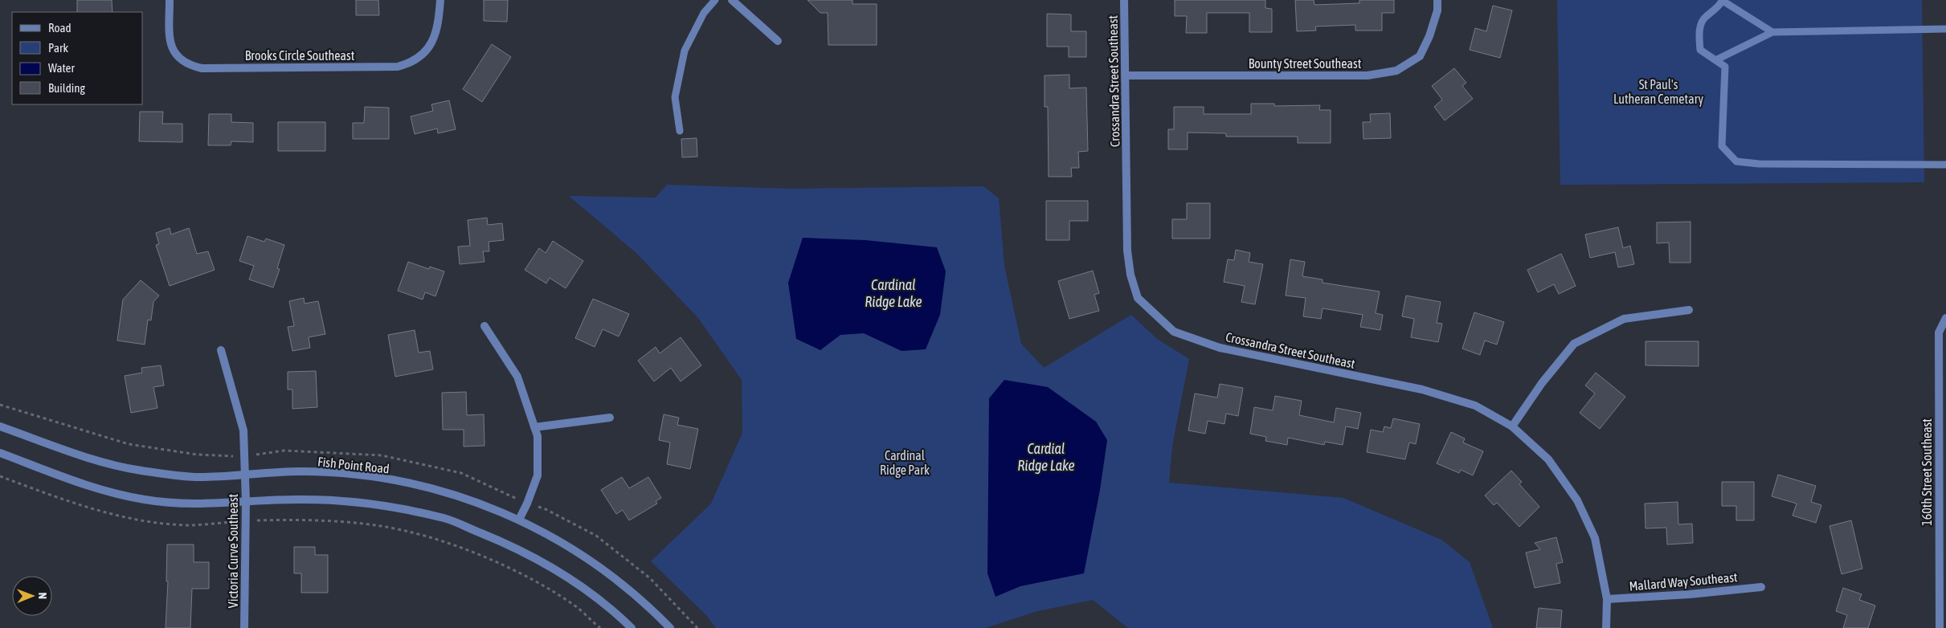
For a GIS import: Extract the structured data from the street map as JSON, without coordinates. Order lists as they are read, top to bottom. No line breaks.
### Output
{"streets":{"street":["Brooks Circle Southeast","Bounty Street Southeast","Crossandra Street Southeast","Fish Point Road","160th Street Southeast","Victoria Curve Southeast","Mallard Way Southeast"]},"crossings":[["Bounty Street Southeast","Crossandra Street Southeast"],["Crossandra Street Southeast","Mallard Way Southeast"],["Fish Point Road","Victoria Curve Southeast"]],"water":["Cardinal Ridge Lake","Cardial Ridge Lake"],"parks":["St Paul's Lutheran Cemetary","Cardinal Ridge Park"],"legend":["Road","Park","Water","Building"],"north":"right"}
